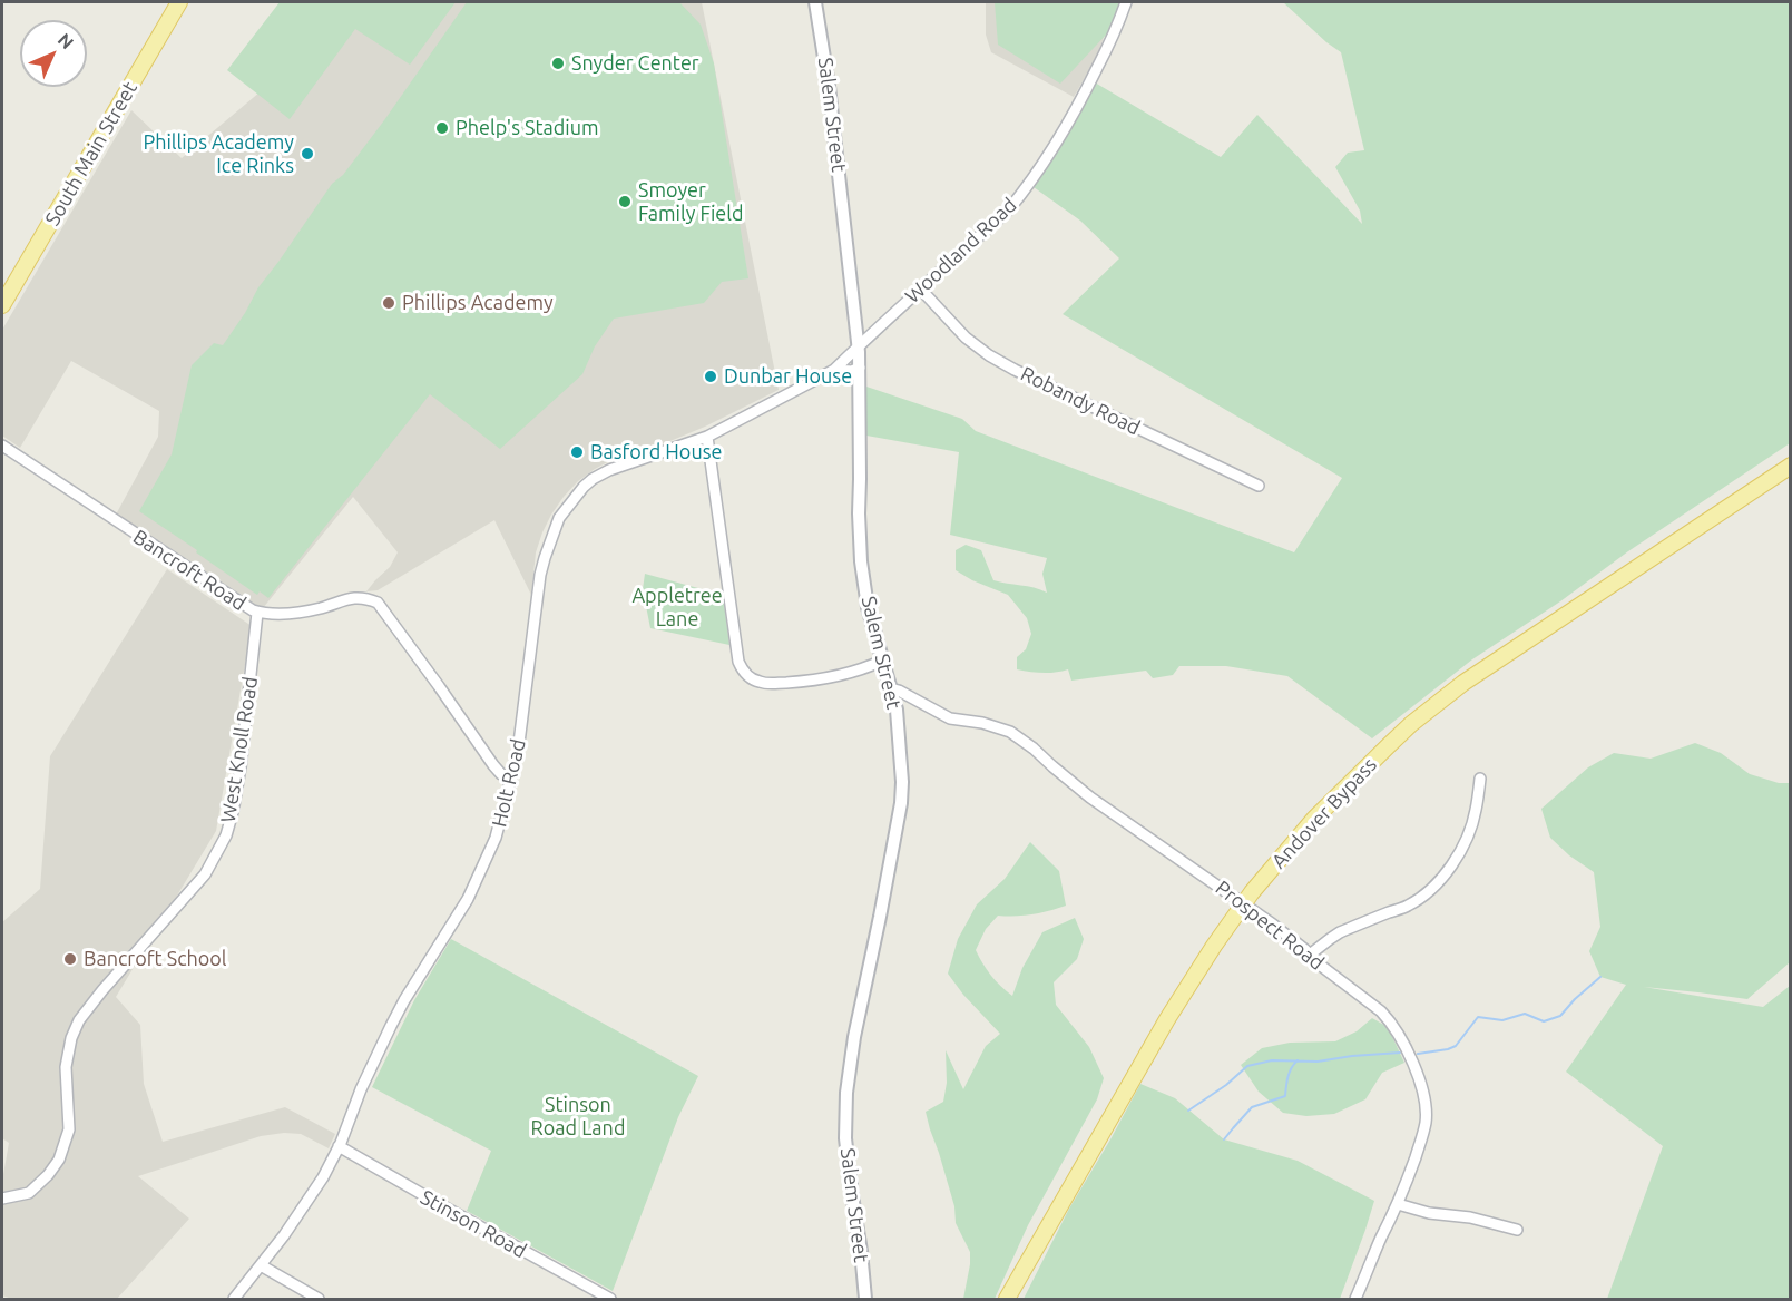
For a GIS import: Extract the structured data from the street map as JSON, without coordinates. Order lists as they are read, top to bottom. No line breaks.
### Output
{"streets":{"main road":["South Main Street","Andover Bypass"],"street":["Salem Street","Woodland Road","Robandy Road","Bancroft Road","West Knoll Road","Holt Road","Prospect Road","Stinson Road"]},"crossings":[["Salem Street","Woodland Road"],["Salem Street","Holt Road"],["Salem Street","Prospect Road"],["Woodland Road","Robandy Road"],["Woodland Road","Holt Road"],["Bancroft Road","West Knoll Road"],["Bancroft Road","Holt Road"],["Holt Road","Stinson Road"],["Andover Bypass","Prospect Road"]],"parks":["Appletree Lane","Stinson Road Land"],"places":["Snyder Center","Phelp's Stadium","Phillips Academy Ice Rinks","Smoyer Family Field","Phillips Academy","Dunbar House","Basford House","Bancroft School"],"north":"top right"}
